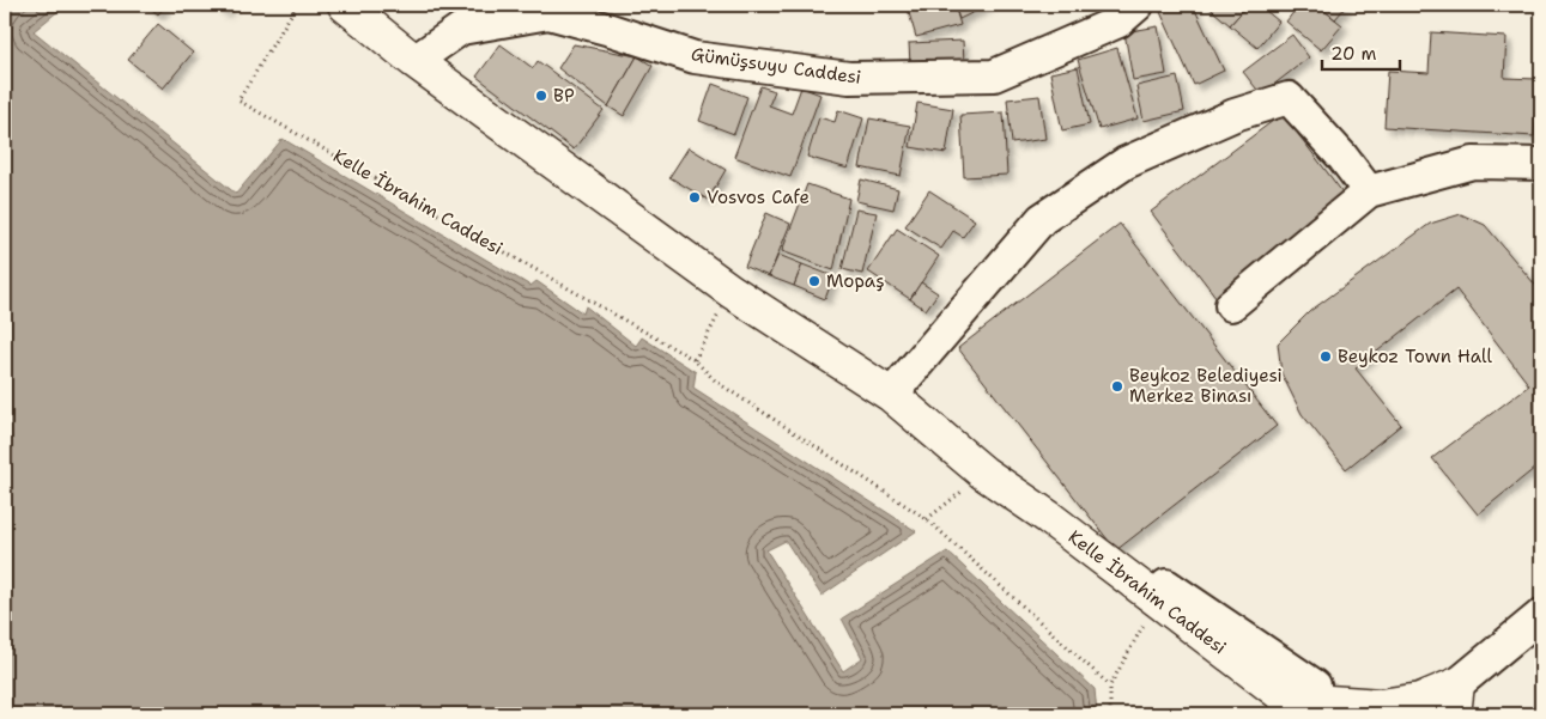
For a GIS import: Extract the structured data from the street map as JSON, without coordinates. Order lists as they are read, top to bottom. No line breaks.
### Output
{"streets":{"main road":["Kelle İbrahim Caddesi"],"street":["Gümüşsuyu Caddesi"]},"crossings":[["Gümüşsuyu Caddesi","Kelle İbrahim Caddesi"]],"places":["BP","Vosvos Cafe","Mopaş","Beykoz Town Hall","Beykoz Belediyesi Merkez Binası"],"scale_bar":"20 m"}
